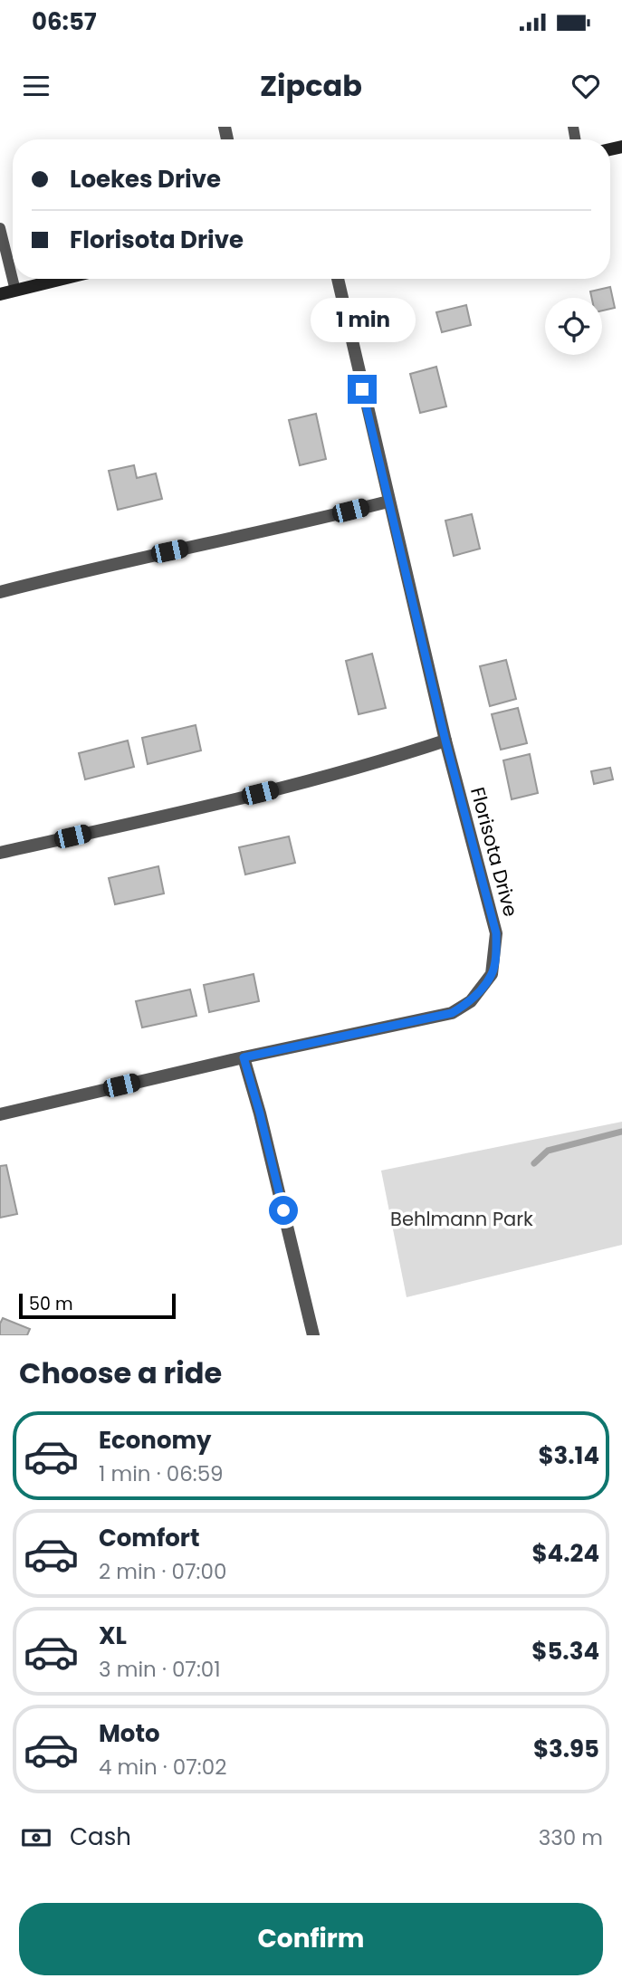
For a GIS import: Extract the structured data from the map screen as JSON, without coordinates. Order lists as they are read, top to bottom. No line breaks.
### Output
{"streets":{"street":["Florisota Drive"]},"parks":["Behlmann Park"],"scale_bar":"50 m","page":{"status":"06:57","header":"Zipcab","banner":["Loekes Drive","Florisota Drive"],"bubble":"1 min","scale":"50 m","heading":"Choose a ride","list":[{"name":"Economy","note":"1 min · 06:59","value":"$3.14"},{"name":"Comfort","note":"2 min · 07:00","value":"$4.24"},{"name":"XL","note":"3 min · 07:01","value":"$5.34"},{"name":"Moto","note":"4 min · 07:02","value":"$3.95"}],"pay":["Cash","330 m"],"buttons":"Confirm"}}
